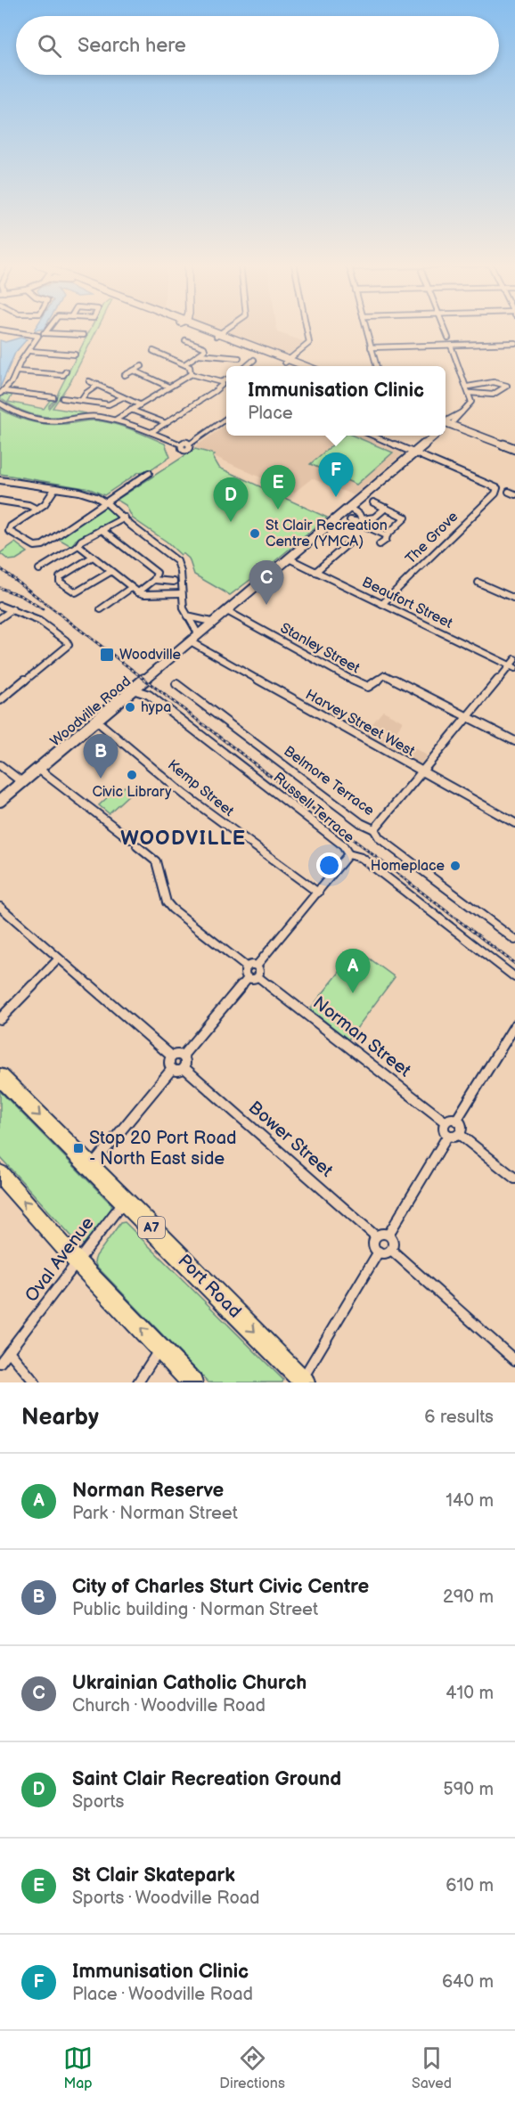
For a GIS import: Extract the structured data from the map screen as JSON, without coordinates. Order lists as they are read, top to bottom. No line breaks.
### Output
{"streets":{"highway":["A7","Port Road"],"main road":["Woodville Road"],"street":["The Grove","Beaufort Street","Stanley Street","Harvey Street West","Belmore Terrace","Kemp Street","Russell Terrace","Norman Street","Bower Street","Oval Avenue"]},"crossings":[["The Grove","Beaufort Street"],["The Grove","Woodville Road"],["Beaufort Street","Woodville Road"],["Stanley Street","Woodville Road"],["Woodville Road","Harvey Street West"],["Woodville Road","Kemp Street"],["Woodville Road","Russell Terrace"],["Oval Avenue","Port Road"]],"districts":["WOODVILLE"],"places":{"other":["St Clair Recreation Centre (YMCA)","hypa","Civic Library","Homeplace"],"transit":["Woodville","Stop 20 Port Road - North East side"]},"page":{"search":"Search here","popup":["Immunisation Clinic","Place"],"pins":["F","E","D","C","B","A"],"heading":["Nearby","6 results"],"list":[{"mark":"A","name":"Norman Reserve","note":"Park · Norman Street","value":"140 m"},{"mark":"B","name":"City of Charles Sturt Civic Centre","note":"Public building · Norman Street","value":"290 m"},{"mark":"C","name":"Ukrainian Catholic Church","note":"Church · Woodville Road","value":"410 m"},{"mark":"D","name":"Saint Clair Recreation Ground","note":"Sports","value":"590 m"},{"mark":"E","name":"St Clair Skatepark","note":"Sports · Woodville Road","value":"610 m"},{"mark":"F","name":"Immunisation Clinic","note":"Place · Woodville Road","value":"640 m"}],"nav":["Map","Directions","Saved"]}}
